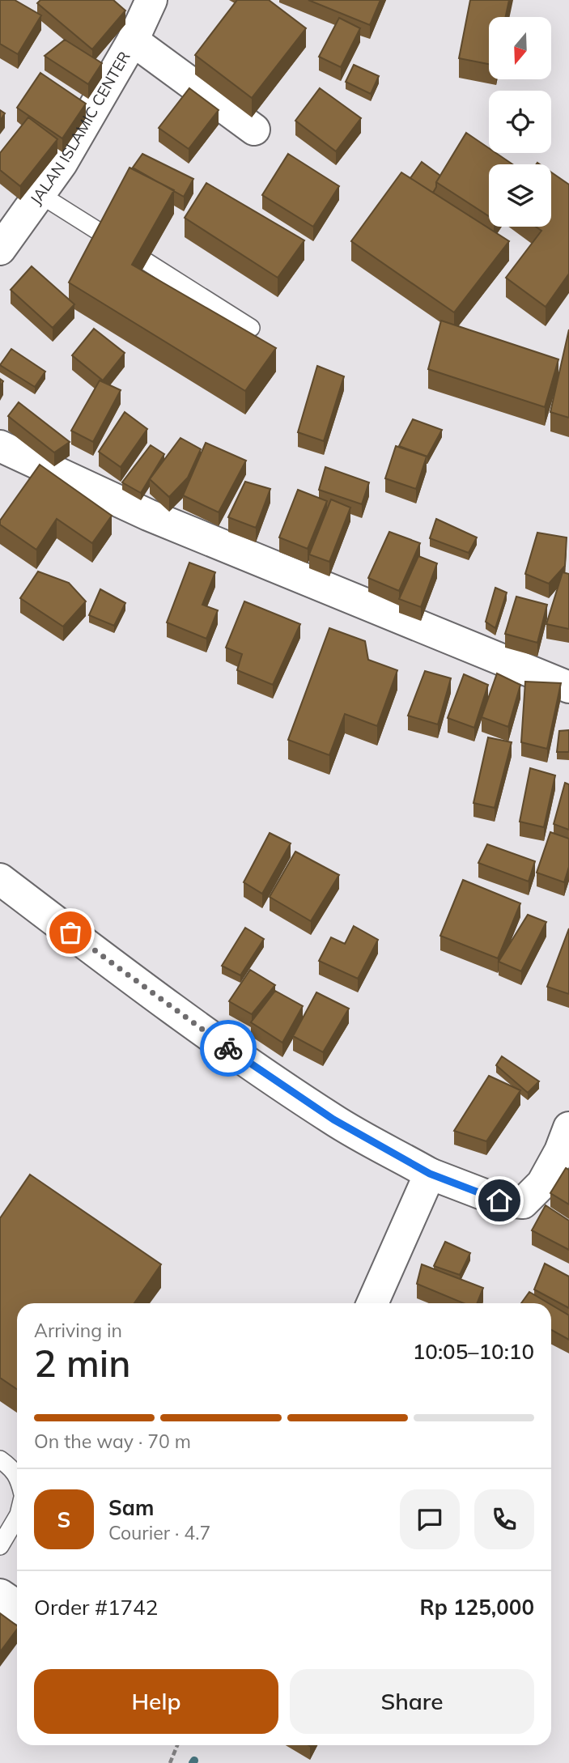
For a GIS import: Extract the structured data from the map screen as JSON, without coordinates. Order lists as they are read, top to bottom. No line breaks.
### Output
{"streets":{"street":["JALAN ISLAMIC CENTER"]},"north":"bottom","page":{"heading":["2 min","Arriving in","10:05–10:10"],"panel":["Sam","Courier · 4.7","Order #1742","Rp 125,000"],"bar":"On the way · 70 m","round":"S","buttons":["Help","Share"]}}
